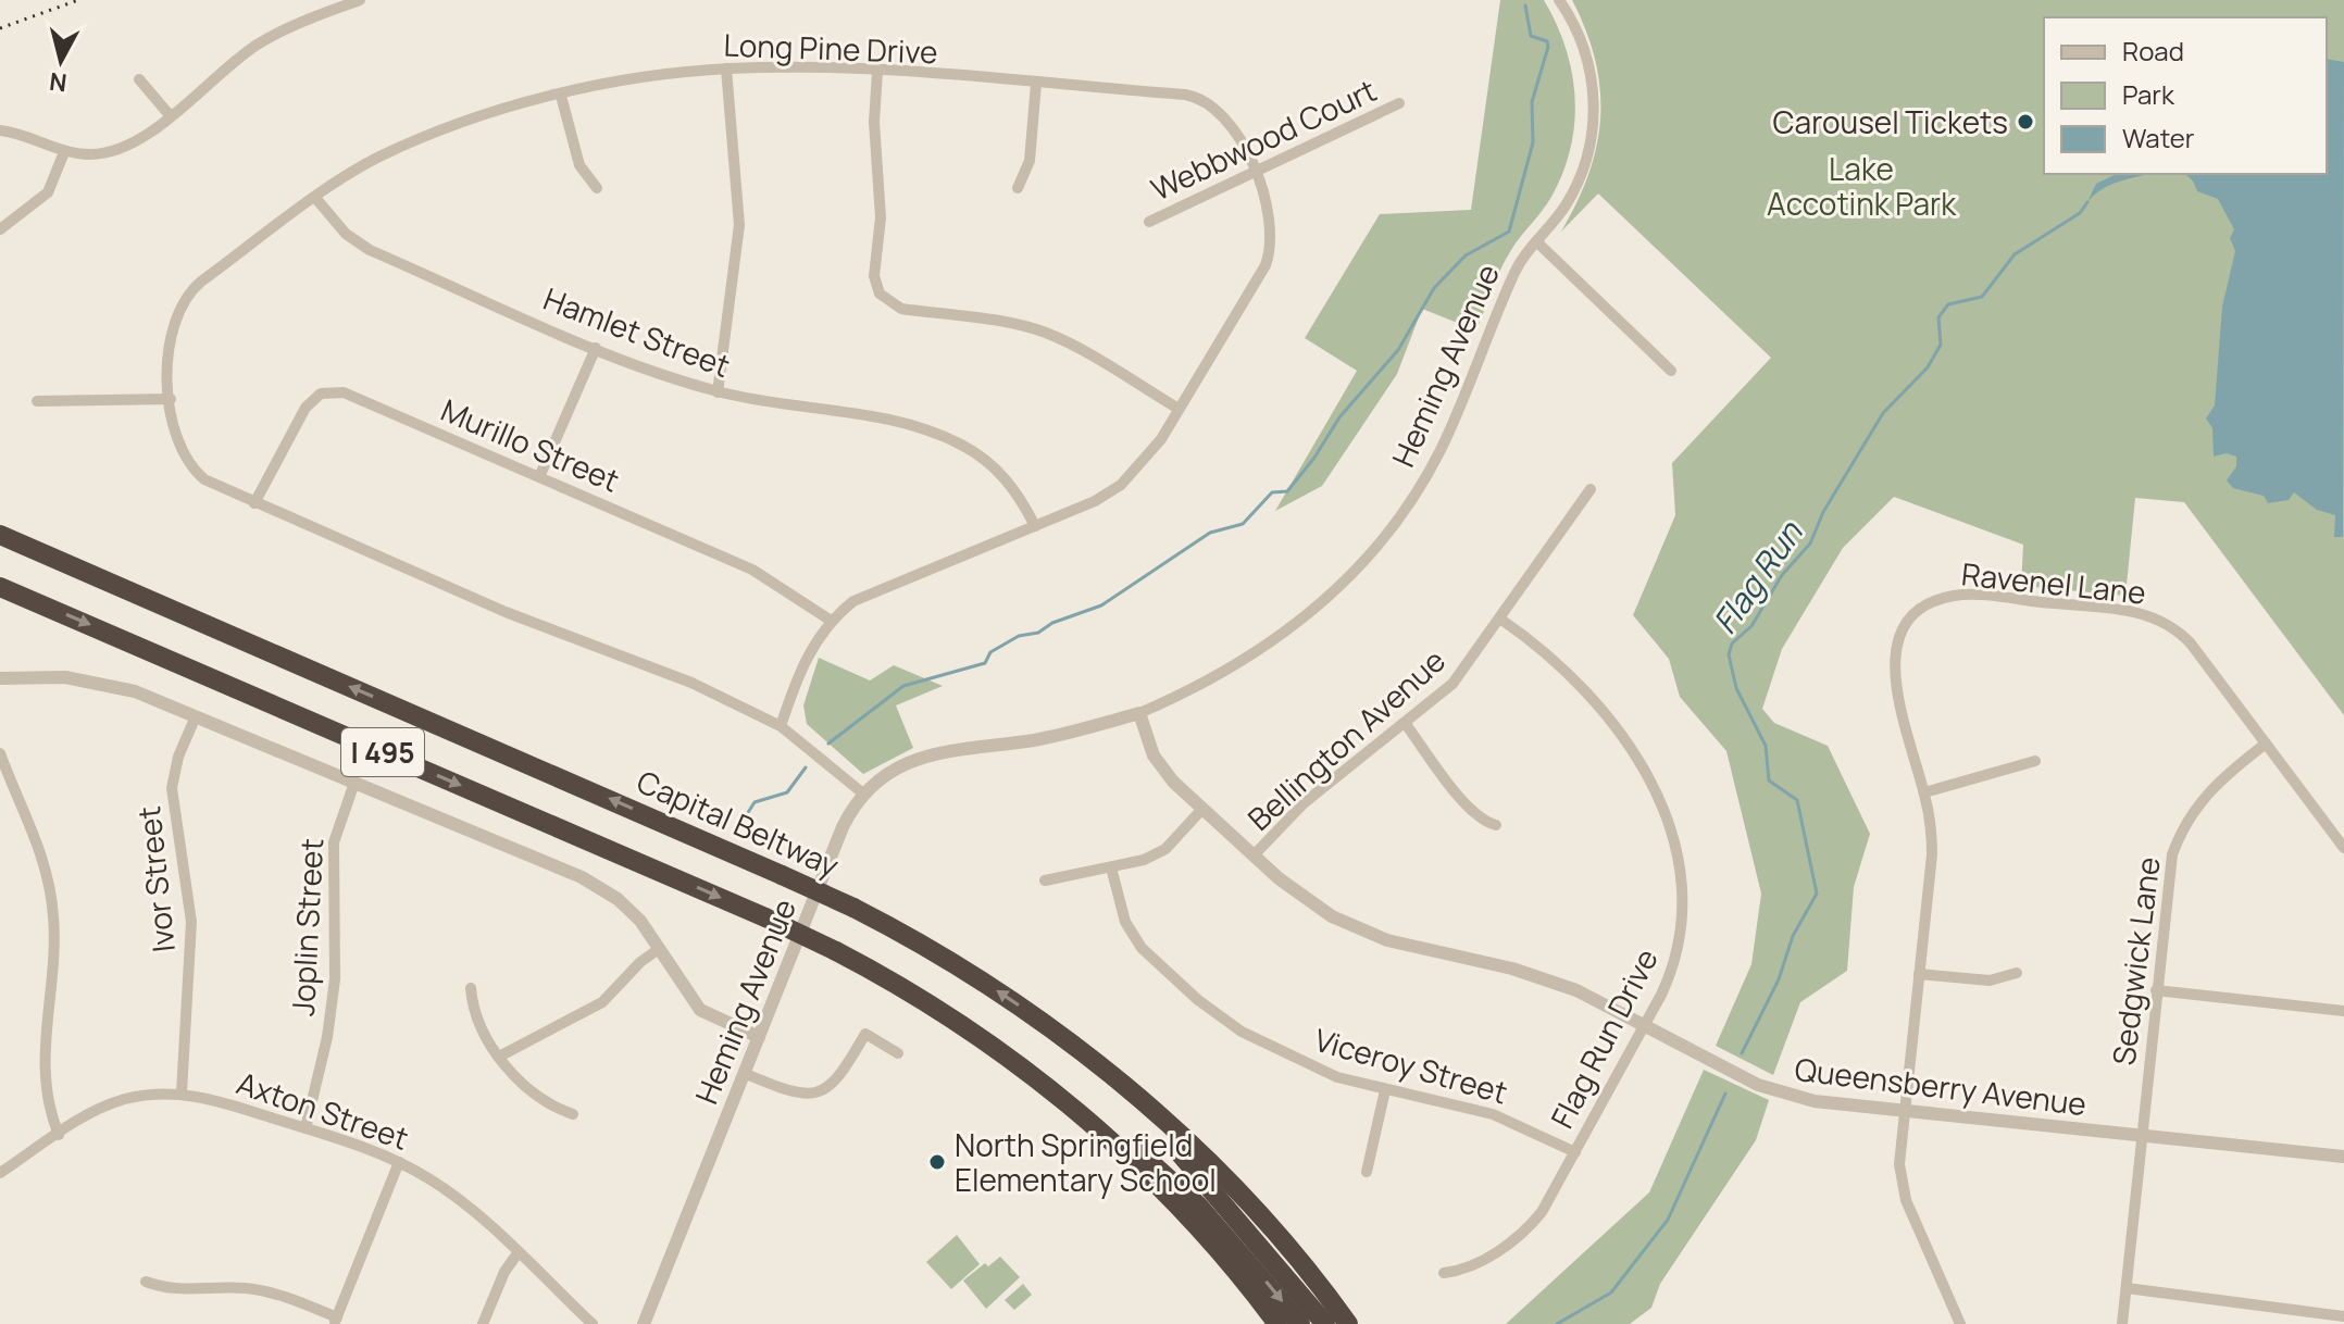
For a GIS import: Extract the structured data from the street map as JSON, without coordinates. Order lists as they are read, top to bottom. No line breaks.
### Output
{"streets":{"highway":["I 495","Capital Beltway"],"street":["Long Pine Drive","Webbwood Court","Hamlet Street","Heming Avenue","Murillo Street","Ravenel Lane","Bellington Avenue","Ivor Street","Joplin Street","Sedgwick Lane","Flag Run Drive","Viceroy Street","Queensberry Avenue","Axton Street"]},"crossings":[["Long Pine Drive","Webbwood Court"],["Long Pine Drive","Hamlet Street"],["Long Pine Drive","Heming Avenue"],["Long Pine Drive","Murillo Street"],["Heming Avenue","Queensberry Avenue"],["Ravenel Lane","Sedgwick Lane"],["Ravenel Lane","Queensberry Avenue"],["Bellington Avenue","Flag Run Drive"],["Bellington Avenue","Queensberry Avenue"],["I 495","Capital Beltway"],["Ivor Street","Axton Street"],["Joplin Street","Axton Street"],["Sedgwick Lane","Queensberry Avenue"],["Flag Run Drive","Viceroy Street"],["Flag Run Drive","Queensberry Avenue"]],"water":["Flag Run"],"parks":["Lake Accotink Park"],"places":["Carousel Tickets","North Springfield Elementary School"],"legend":["Road","Park","Water"],"north":"bottom"}
